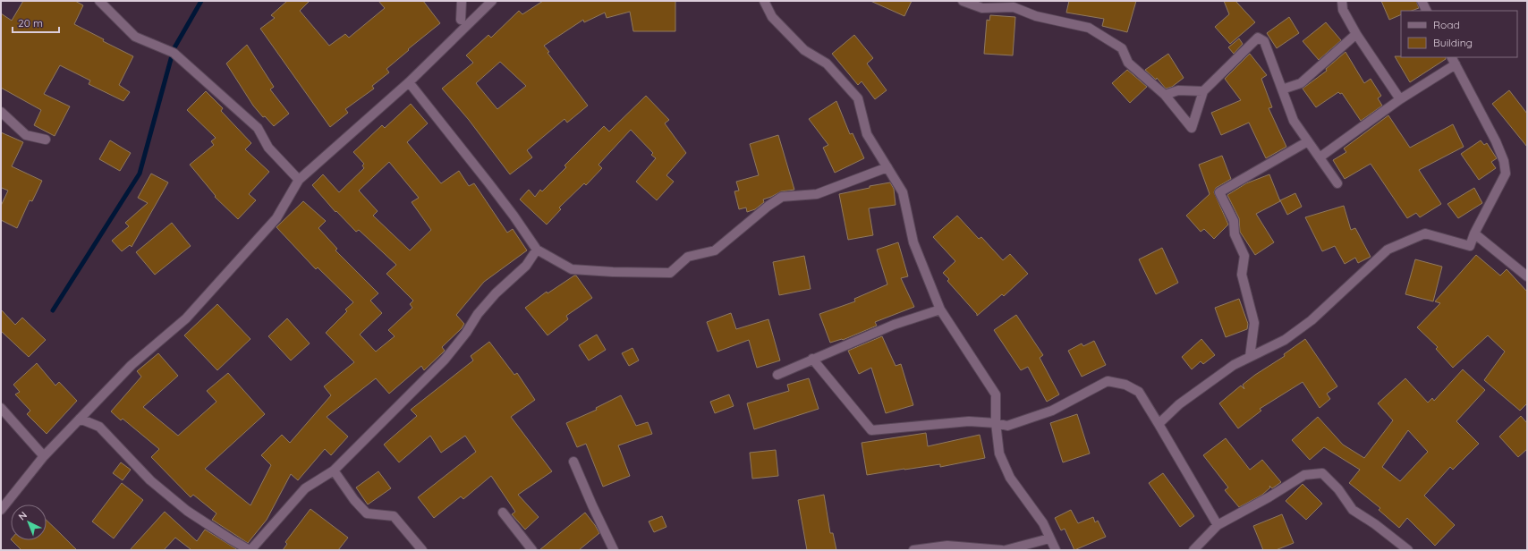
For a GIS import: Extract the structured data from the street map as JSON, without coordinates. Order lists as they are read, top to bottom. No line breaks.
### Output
{"legend":["Road","Building"],"scale_bar":"20 m","north":"top left"}
